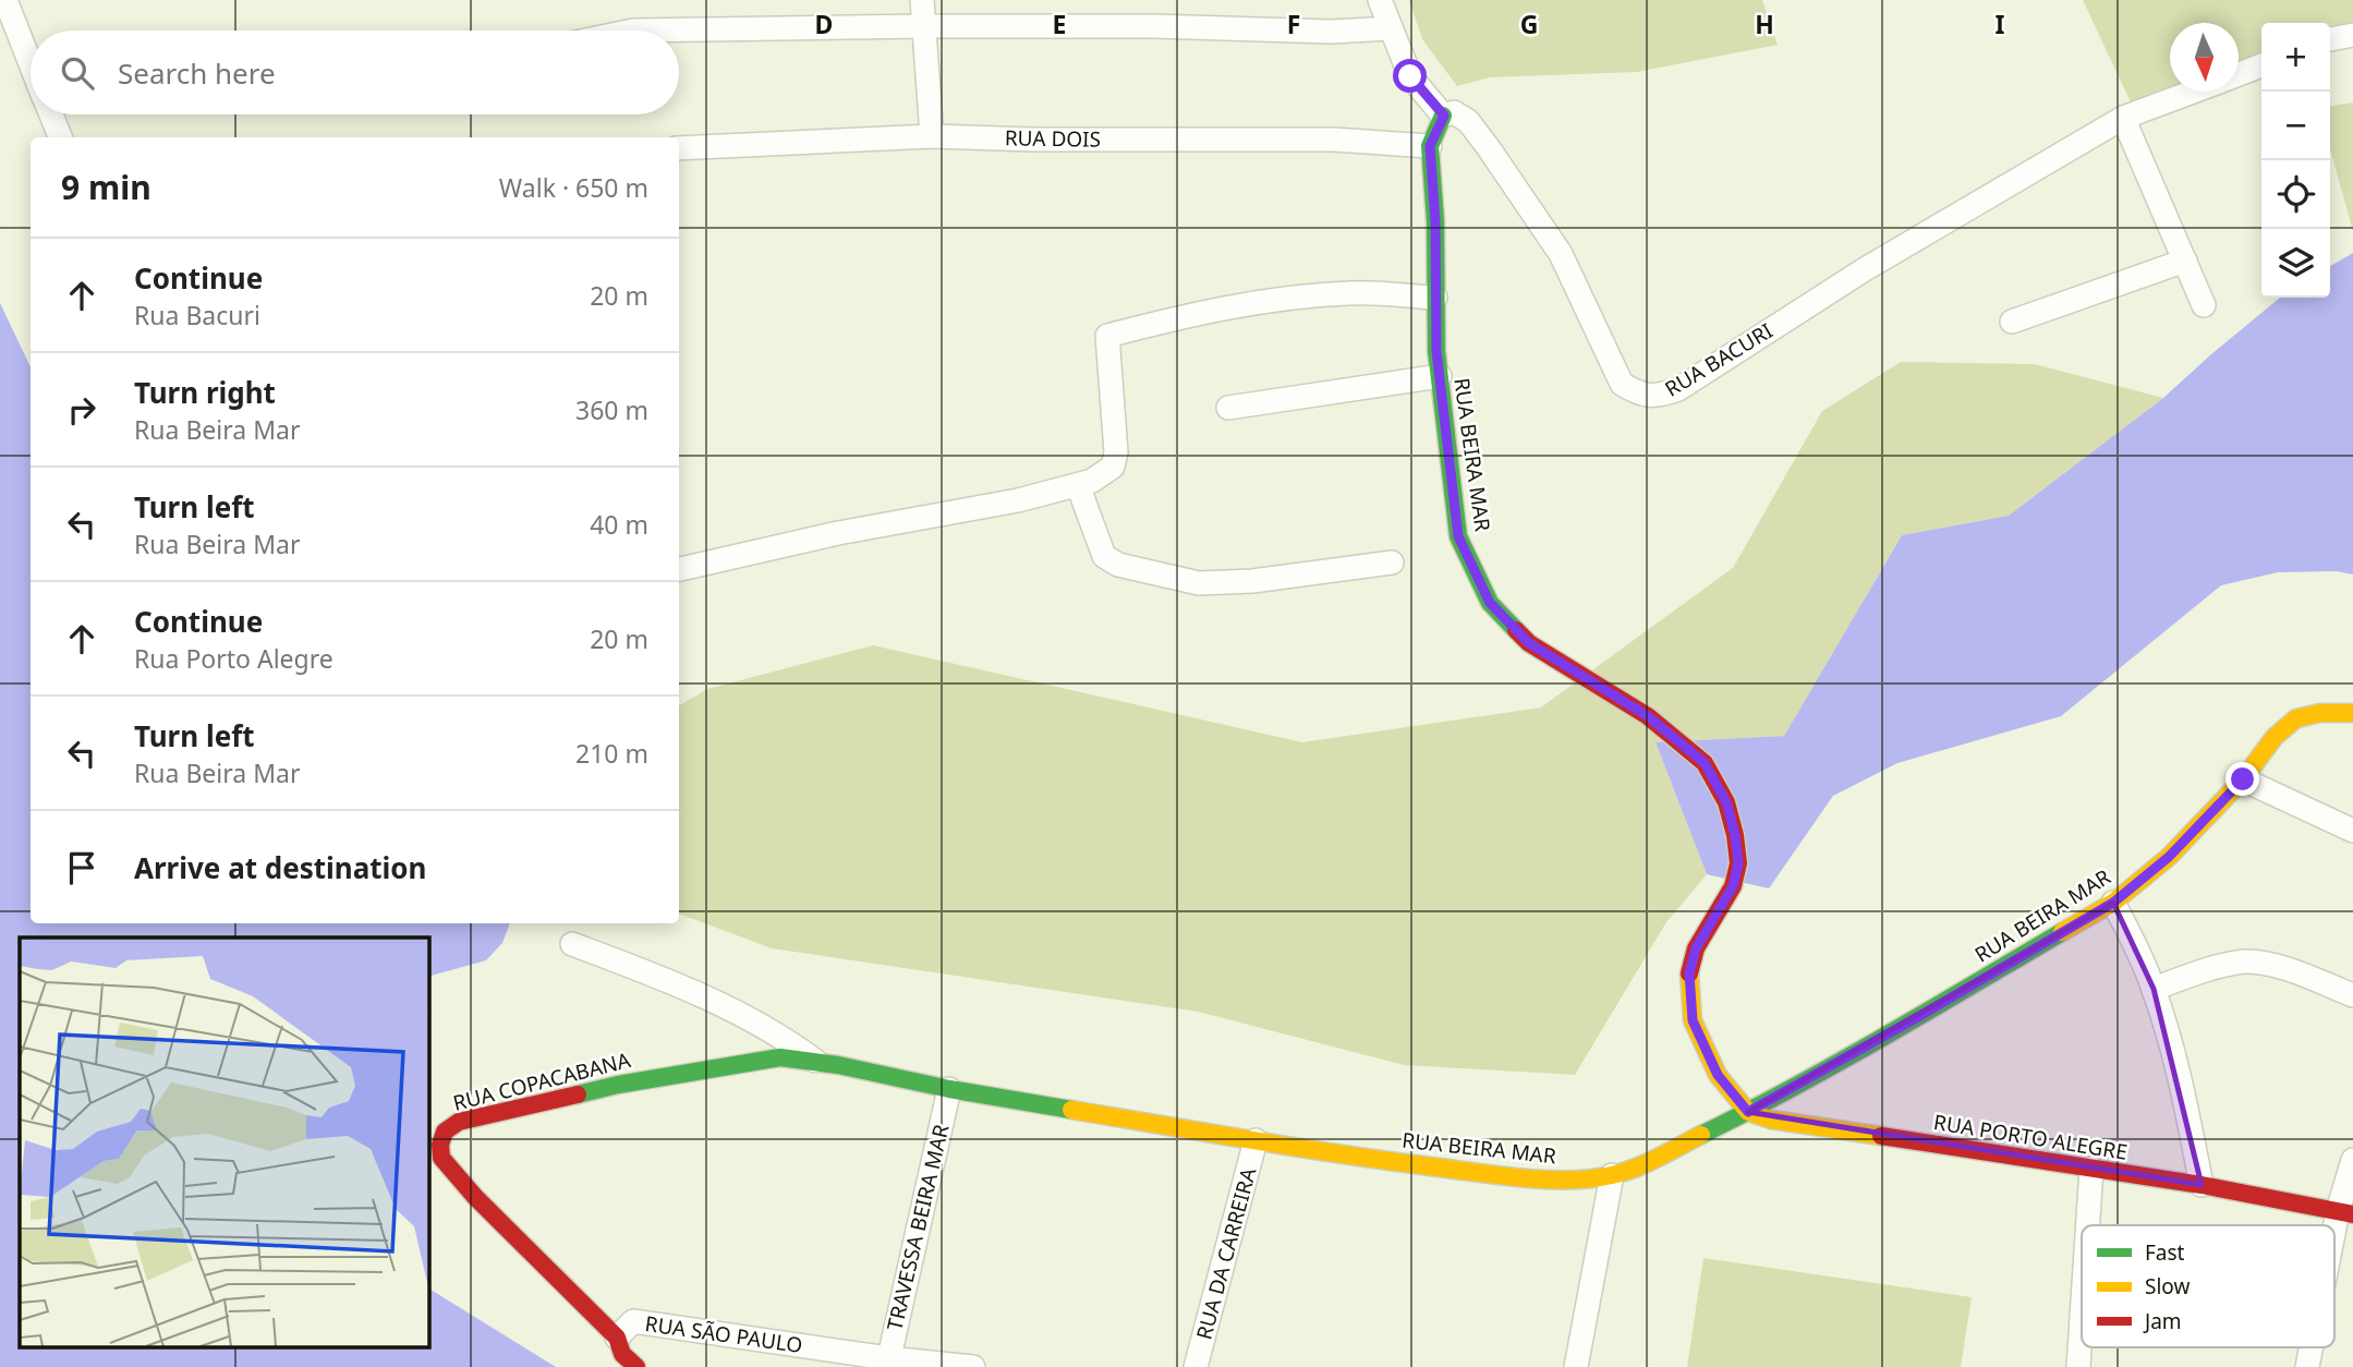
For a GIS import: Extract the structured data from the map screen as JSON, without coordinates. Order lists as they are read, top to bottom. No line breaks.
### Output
{"streets":{"street":["RUA DOIS","RUA BACURI","RUA BEIRA MAR","RUA COPACABANA","RUA PORTO ALEGRE","TRAVESSA BEIRA MAR","RUA DA CARREIRA","RUA SÃO PAULO"]},"crossings":[["RUA DOIS","RUA BEIRA MAR"],["RUA BACURI","RUA BEIRA MAR"],["RUA BEIRA MAR","RUA COPACABANA"],["RUA BEIRA MAR","RUA PORTO ALEGRE"],["RUA BEIRA MAR","TRAVESSA BEIRA MAR"],["RUA BEIRA MAR","RUA DA CARREIRA"],["RUA COPACABANA","RUA SÃO PAULO"],["TRAVESSA BEIRA MAR","RUA SÃO PAULO"]],"legend":["Fast","Slow","Jam"],"north":"bottom","page":{"map_buttons":["+","−"],"search":"Search here","heading":["9 min","Walk · 650 m"],"list":[["Continue","Rua Bacuri","20 m"],["Turn right","Rua Beira Mar","360 m"],["Turn left","Rua Beira Mar","40 m"],["Continue","Rua Porto Alegre","20 m"],["Turn left","Rua Beira Mar","210 m"],"Arrive at destination"]},"grid":{"columns":["D","E","F","G","H","I"]}}
